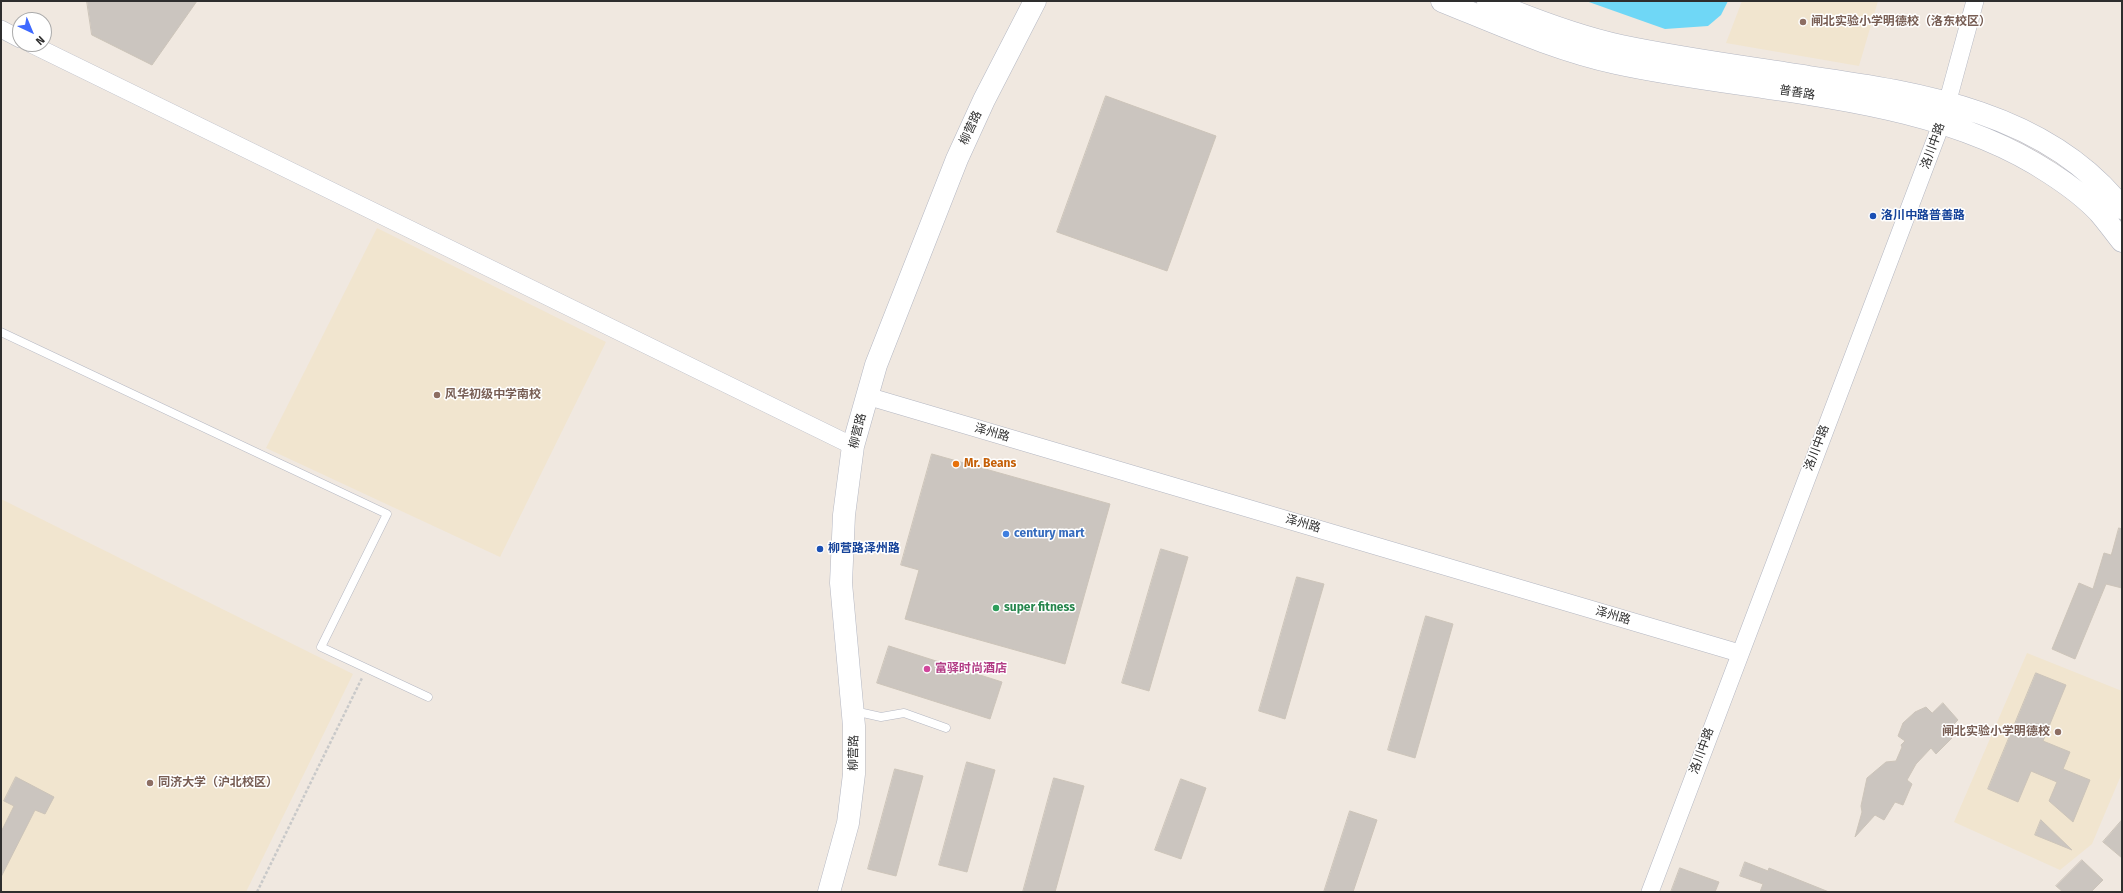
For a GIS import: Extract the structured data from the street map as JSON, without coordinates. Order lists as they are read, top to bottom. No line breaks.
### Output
{"streets":{"main road":["普善路","柳营路"],"street":["洛川中路","泽州路"]},"crossings":[["普善路","洛川中路"],["柳营路","泽州路"],["洛川中路","泽州路"]],"places":["闸北实验小学明德校（洛东校区）","洛川中路普善路","风华初级中学南校","Mr. Beans","century mart","柳营路泽州路","super fitness","富驿时尚酒店","闸北实验小学明德校","同济大学（沪北校区）"],"north":"bottom right"}
